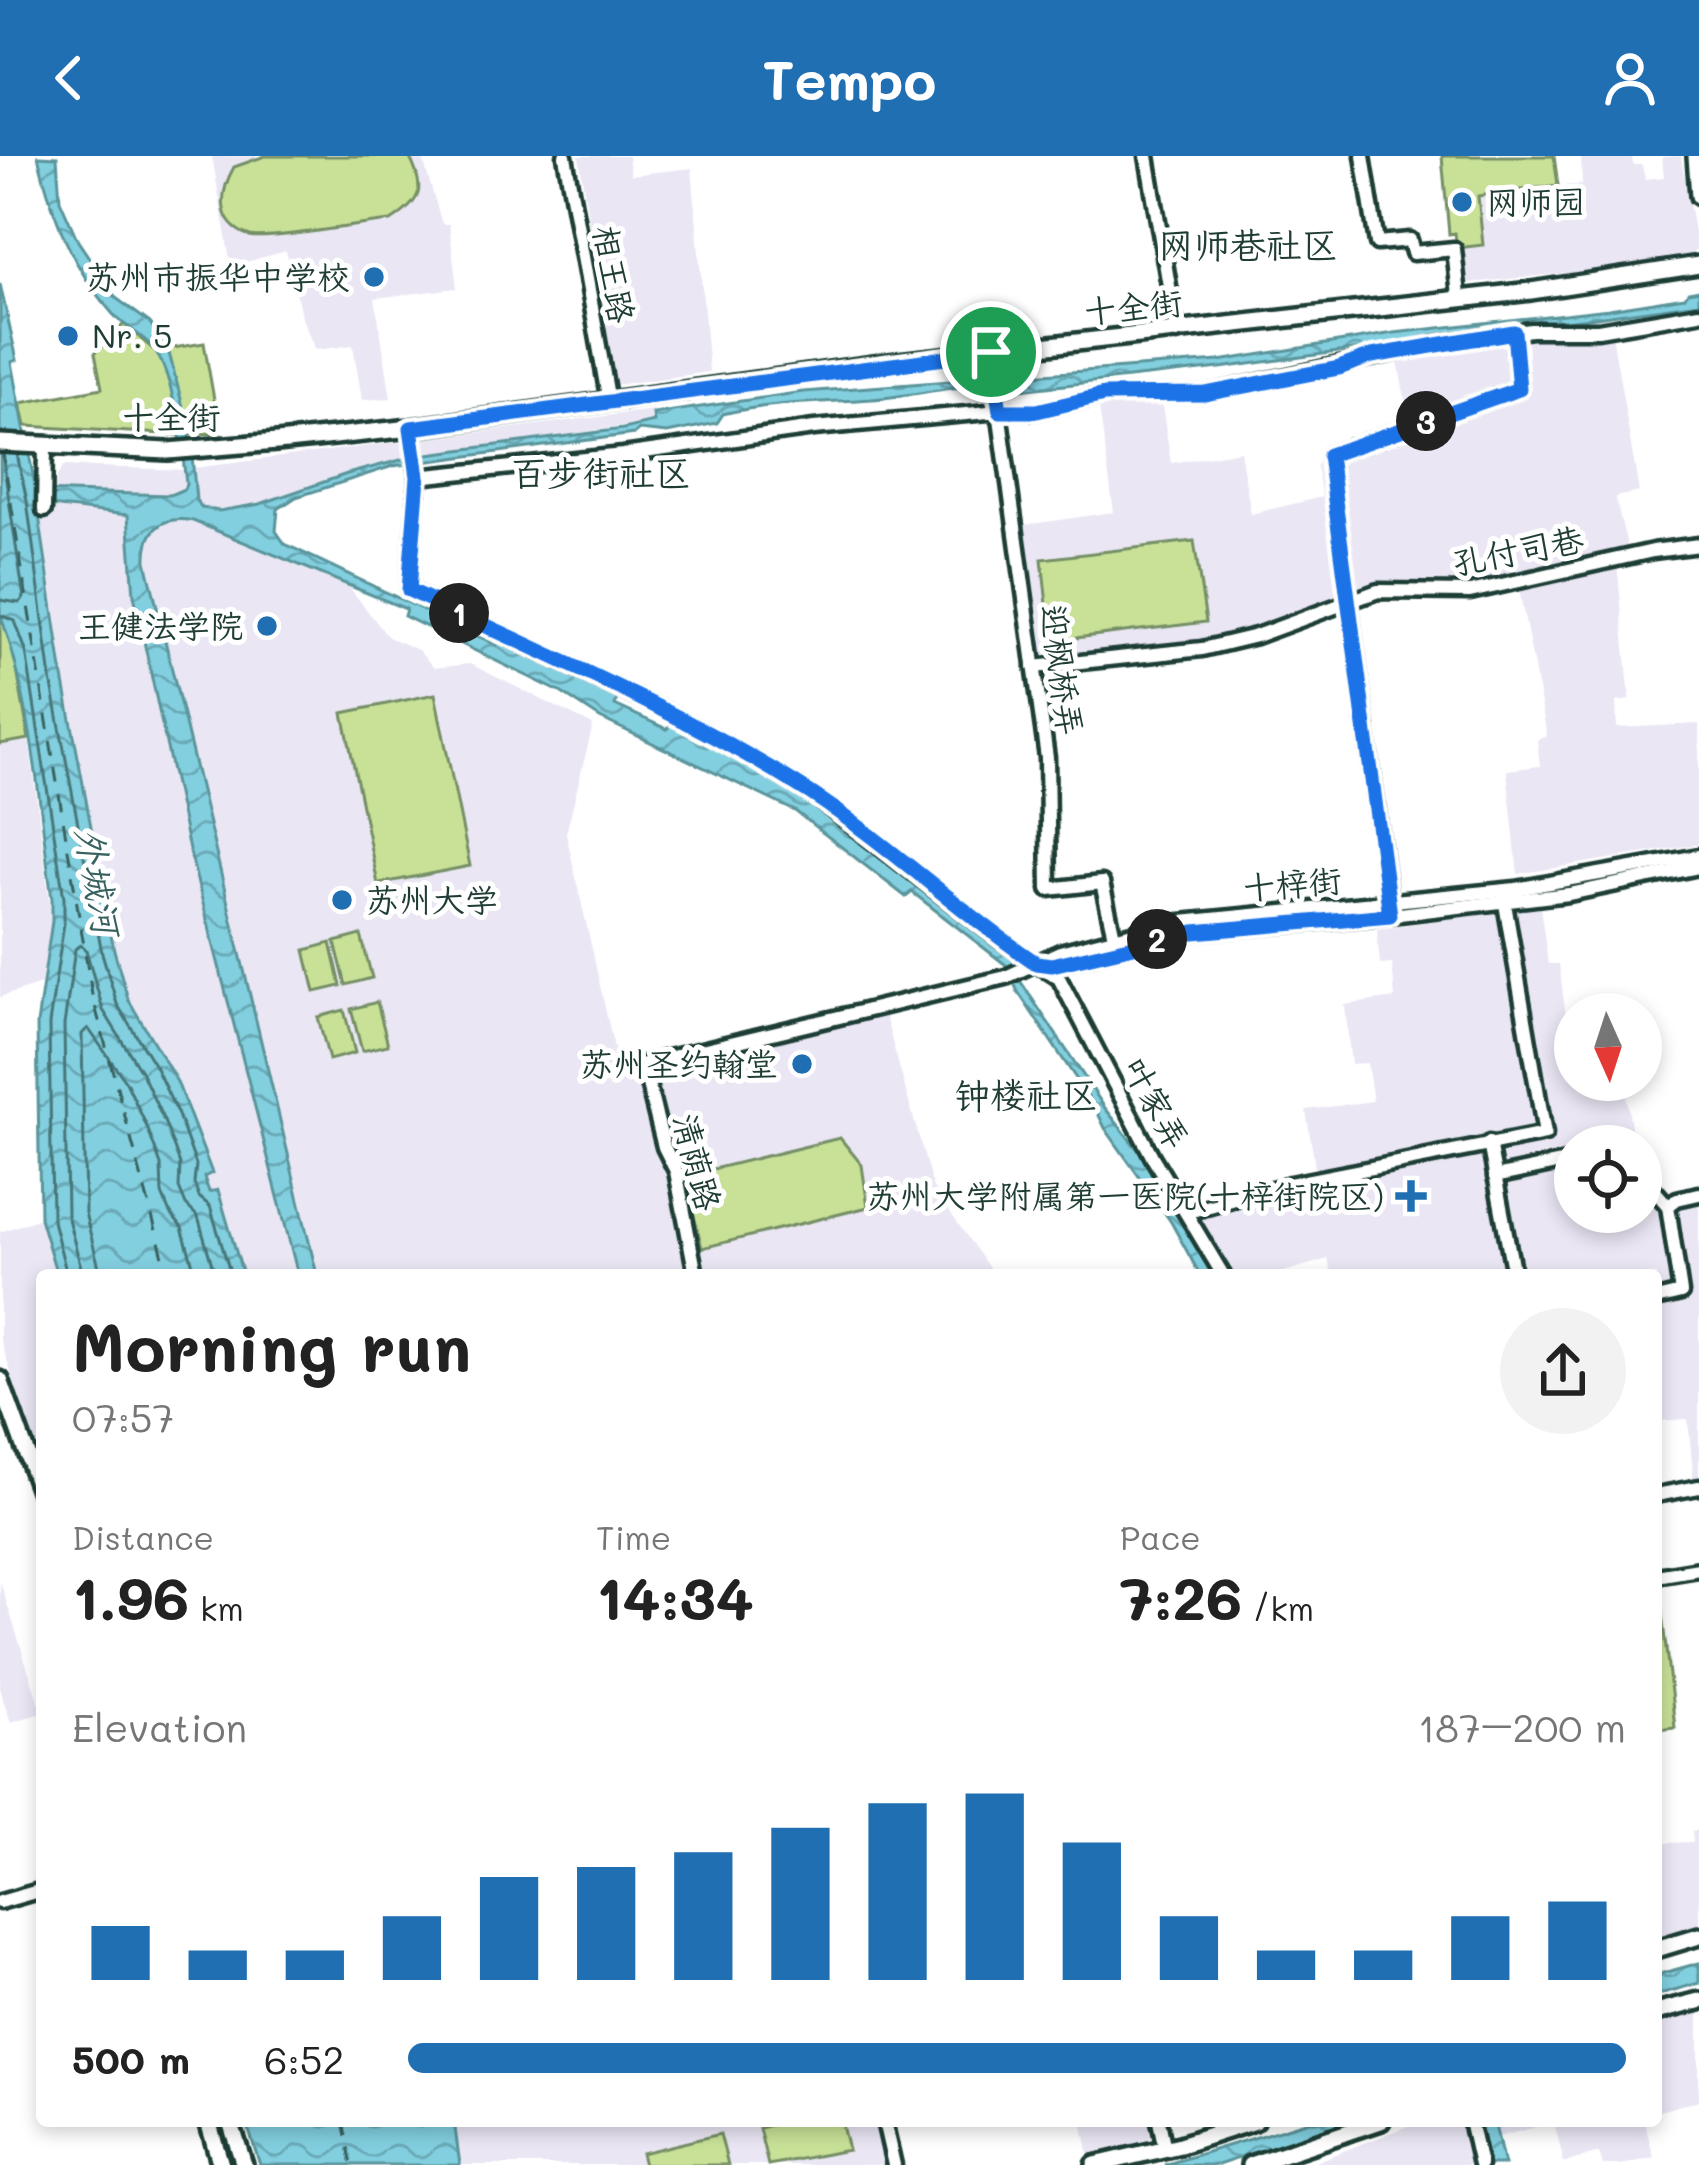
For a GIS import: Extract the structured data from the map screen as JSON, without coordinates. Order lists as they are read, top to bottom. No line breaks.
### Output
{"streets":{"main road":["十全街"],"street":["相王路","孔付司巷","迎枫桥弄","十梓街","叶家弄","清荫路"]},"crossings":[["相王路","十全街"],["十全街","迎枫桥弄"],["孔付司巷","迎枫桥弄"],["迎枫桥弄","十梓街"],["十梓街","叶家弄"],["十梓街","清荫路"]],"districts":["网师巷社区","百步街社区","钟楼社区"],"water":["外城河"],"places":{"other":["网师园","苏州市振华中学校","Nr. 5","王健法学院","苏州大学","苏州圣约翰堂"],"health":["苏州大学附属第一医院(十梓街院区)"]},"north":"bottom","page":{"header":"Tempo","pins":["3","1","2"],"heading":["Morning run","07:57"],"stats":[["Distance","1.96 km"],["Time","14:34"],["Pace","7:26 /km"]],"chart":["Elevation","187–200 m"],"list":[{"name":"500 m","note":"6:52"}]}}
